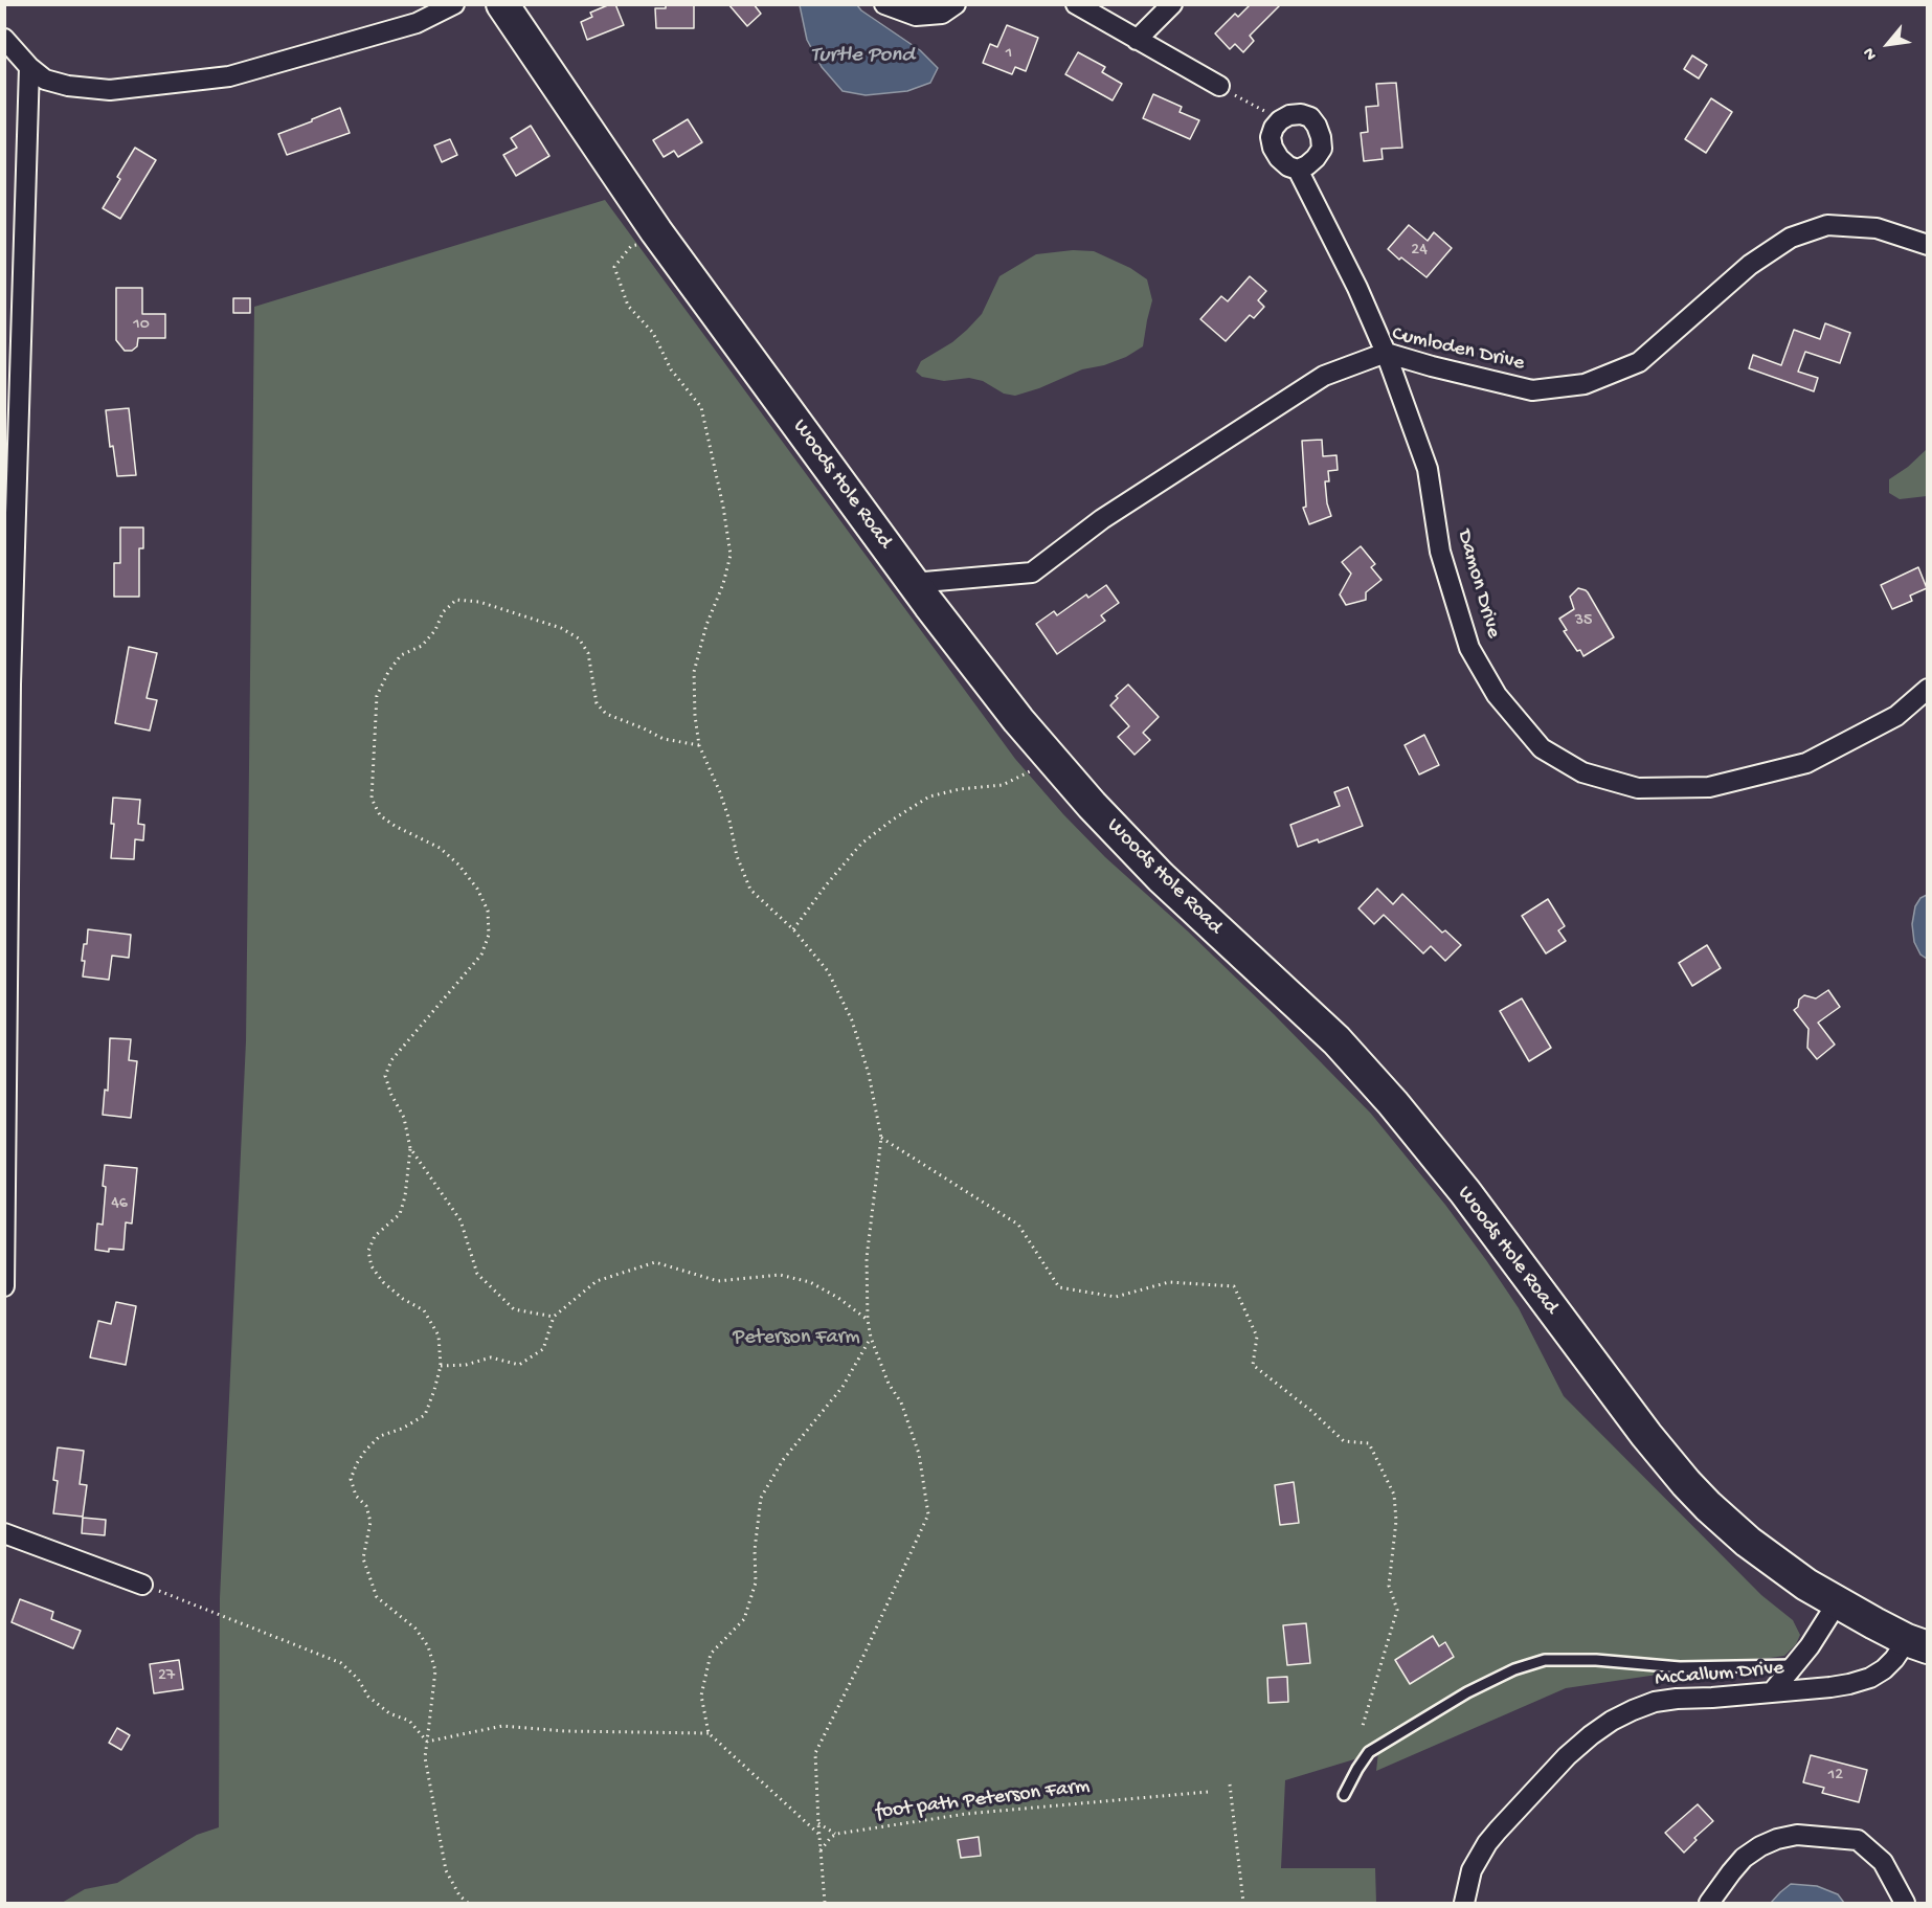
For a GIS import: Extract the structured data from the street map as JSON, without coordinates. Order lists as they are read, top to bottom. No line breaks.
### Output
{"streets":{"highway":["Woods Hole Road"],"street":["Cumloden Drive","Damon Drive","McCallum Drive"],"path":["foot path Peterson Farm"]},"crossings":[["Cumloden Drive","Woods Hole Road"],["Cumloden Drive","Damon Drive"],["Woods Hole Road","McCallum Drive"]],"water":["Turtle Pond"],"parks":["Peterson Farm"],"house_numbers":["1","24","10","35","46","27","12"],"north":"bottom left"}
